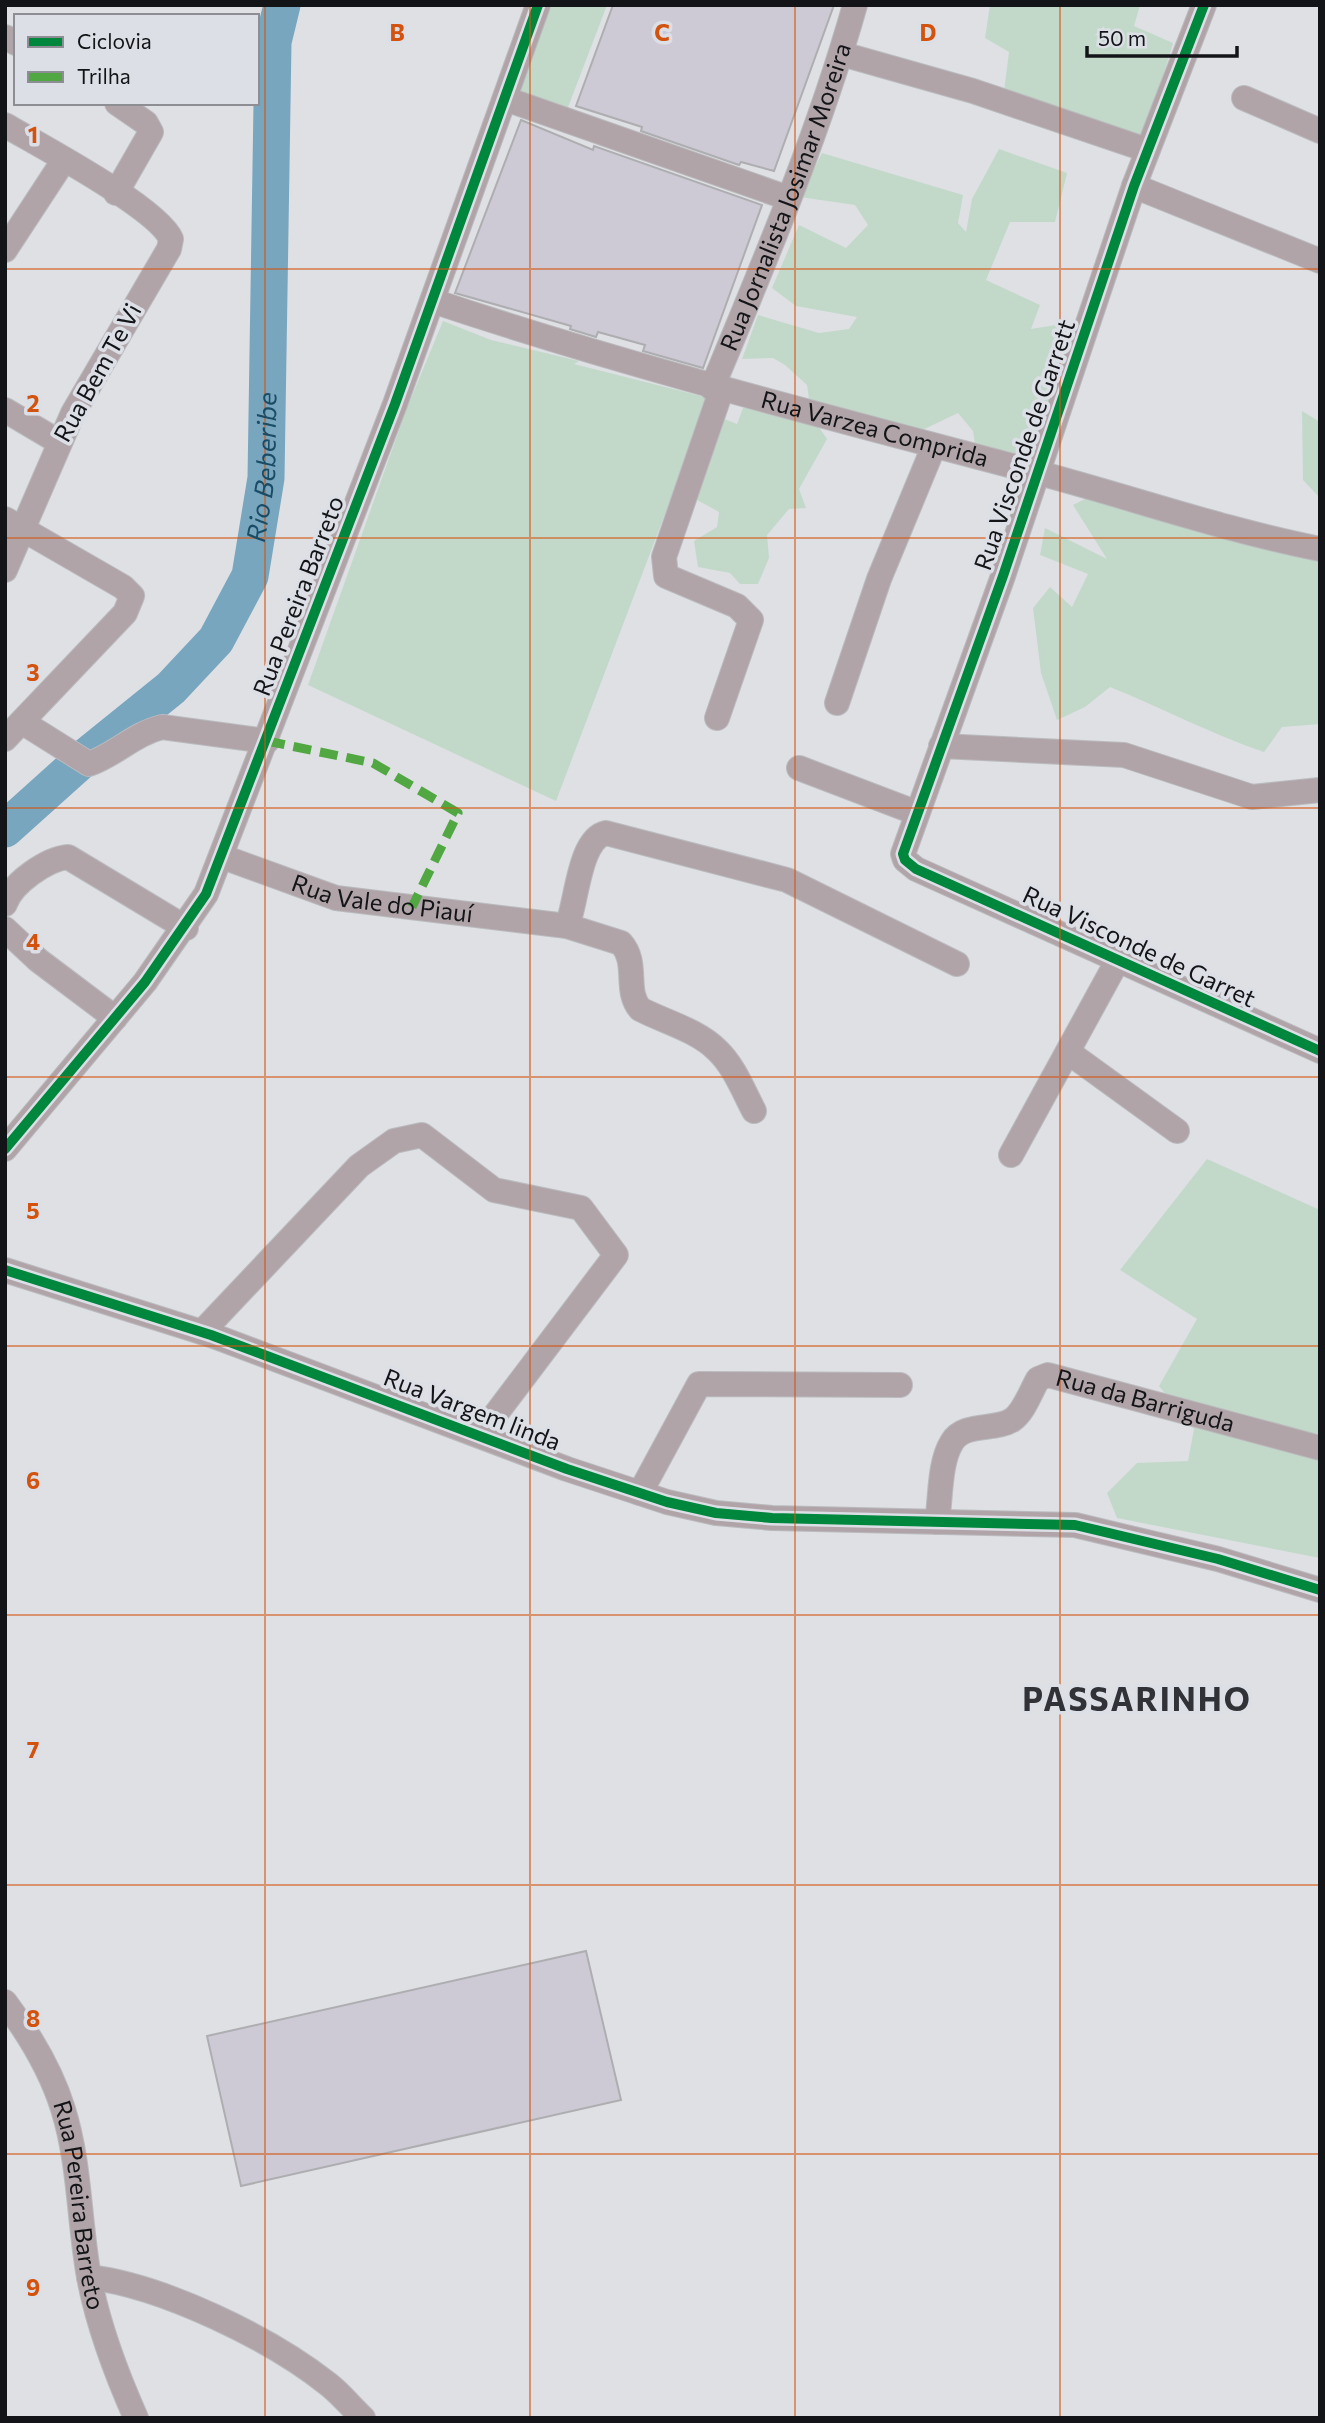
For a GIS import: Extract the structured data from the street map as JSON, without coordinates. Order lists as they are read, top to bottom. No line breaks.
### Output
{"streets":{"street":["Rua Jornalista Josimar Moreira","Rua Bem Te Vi","Rua Varzea Comprida","Rua Visconde de Garrett","Rua Pereira Barreto","Rua Vale do Piauí","Rua Visconde de Garret","Rua da Barriguda","Rua Vargem linda"]},"crossings":[["Rua Jornalista Josimar Moreira","Rua Varzea Comprida"],["Rua Varzea Comprida","Rua Visconde de Garrett"],["Rua Varzea Comprida","Rua Pereira Barreto"],["Rua Visconde de Garrett","Rua Visconde de Garret"],["Rua Pereira Barreto","Rua Vale do Piauí"],["Rua da Barriguda","Rua Vargem linda"]],"districts":["PASSARINHO"],"water":["Rio Beberibe"],"legend":["Ciclovia","Trilha"],"scale_bar":"50 m","grid":{"columns":["B","C","D"],"rows":["1","2","3","4","5","6","7","8","9"]}}
